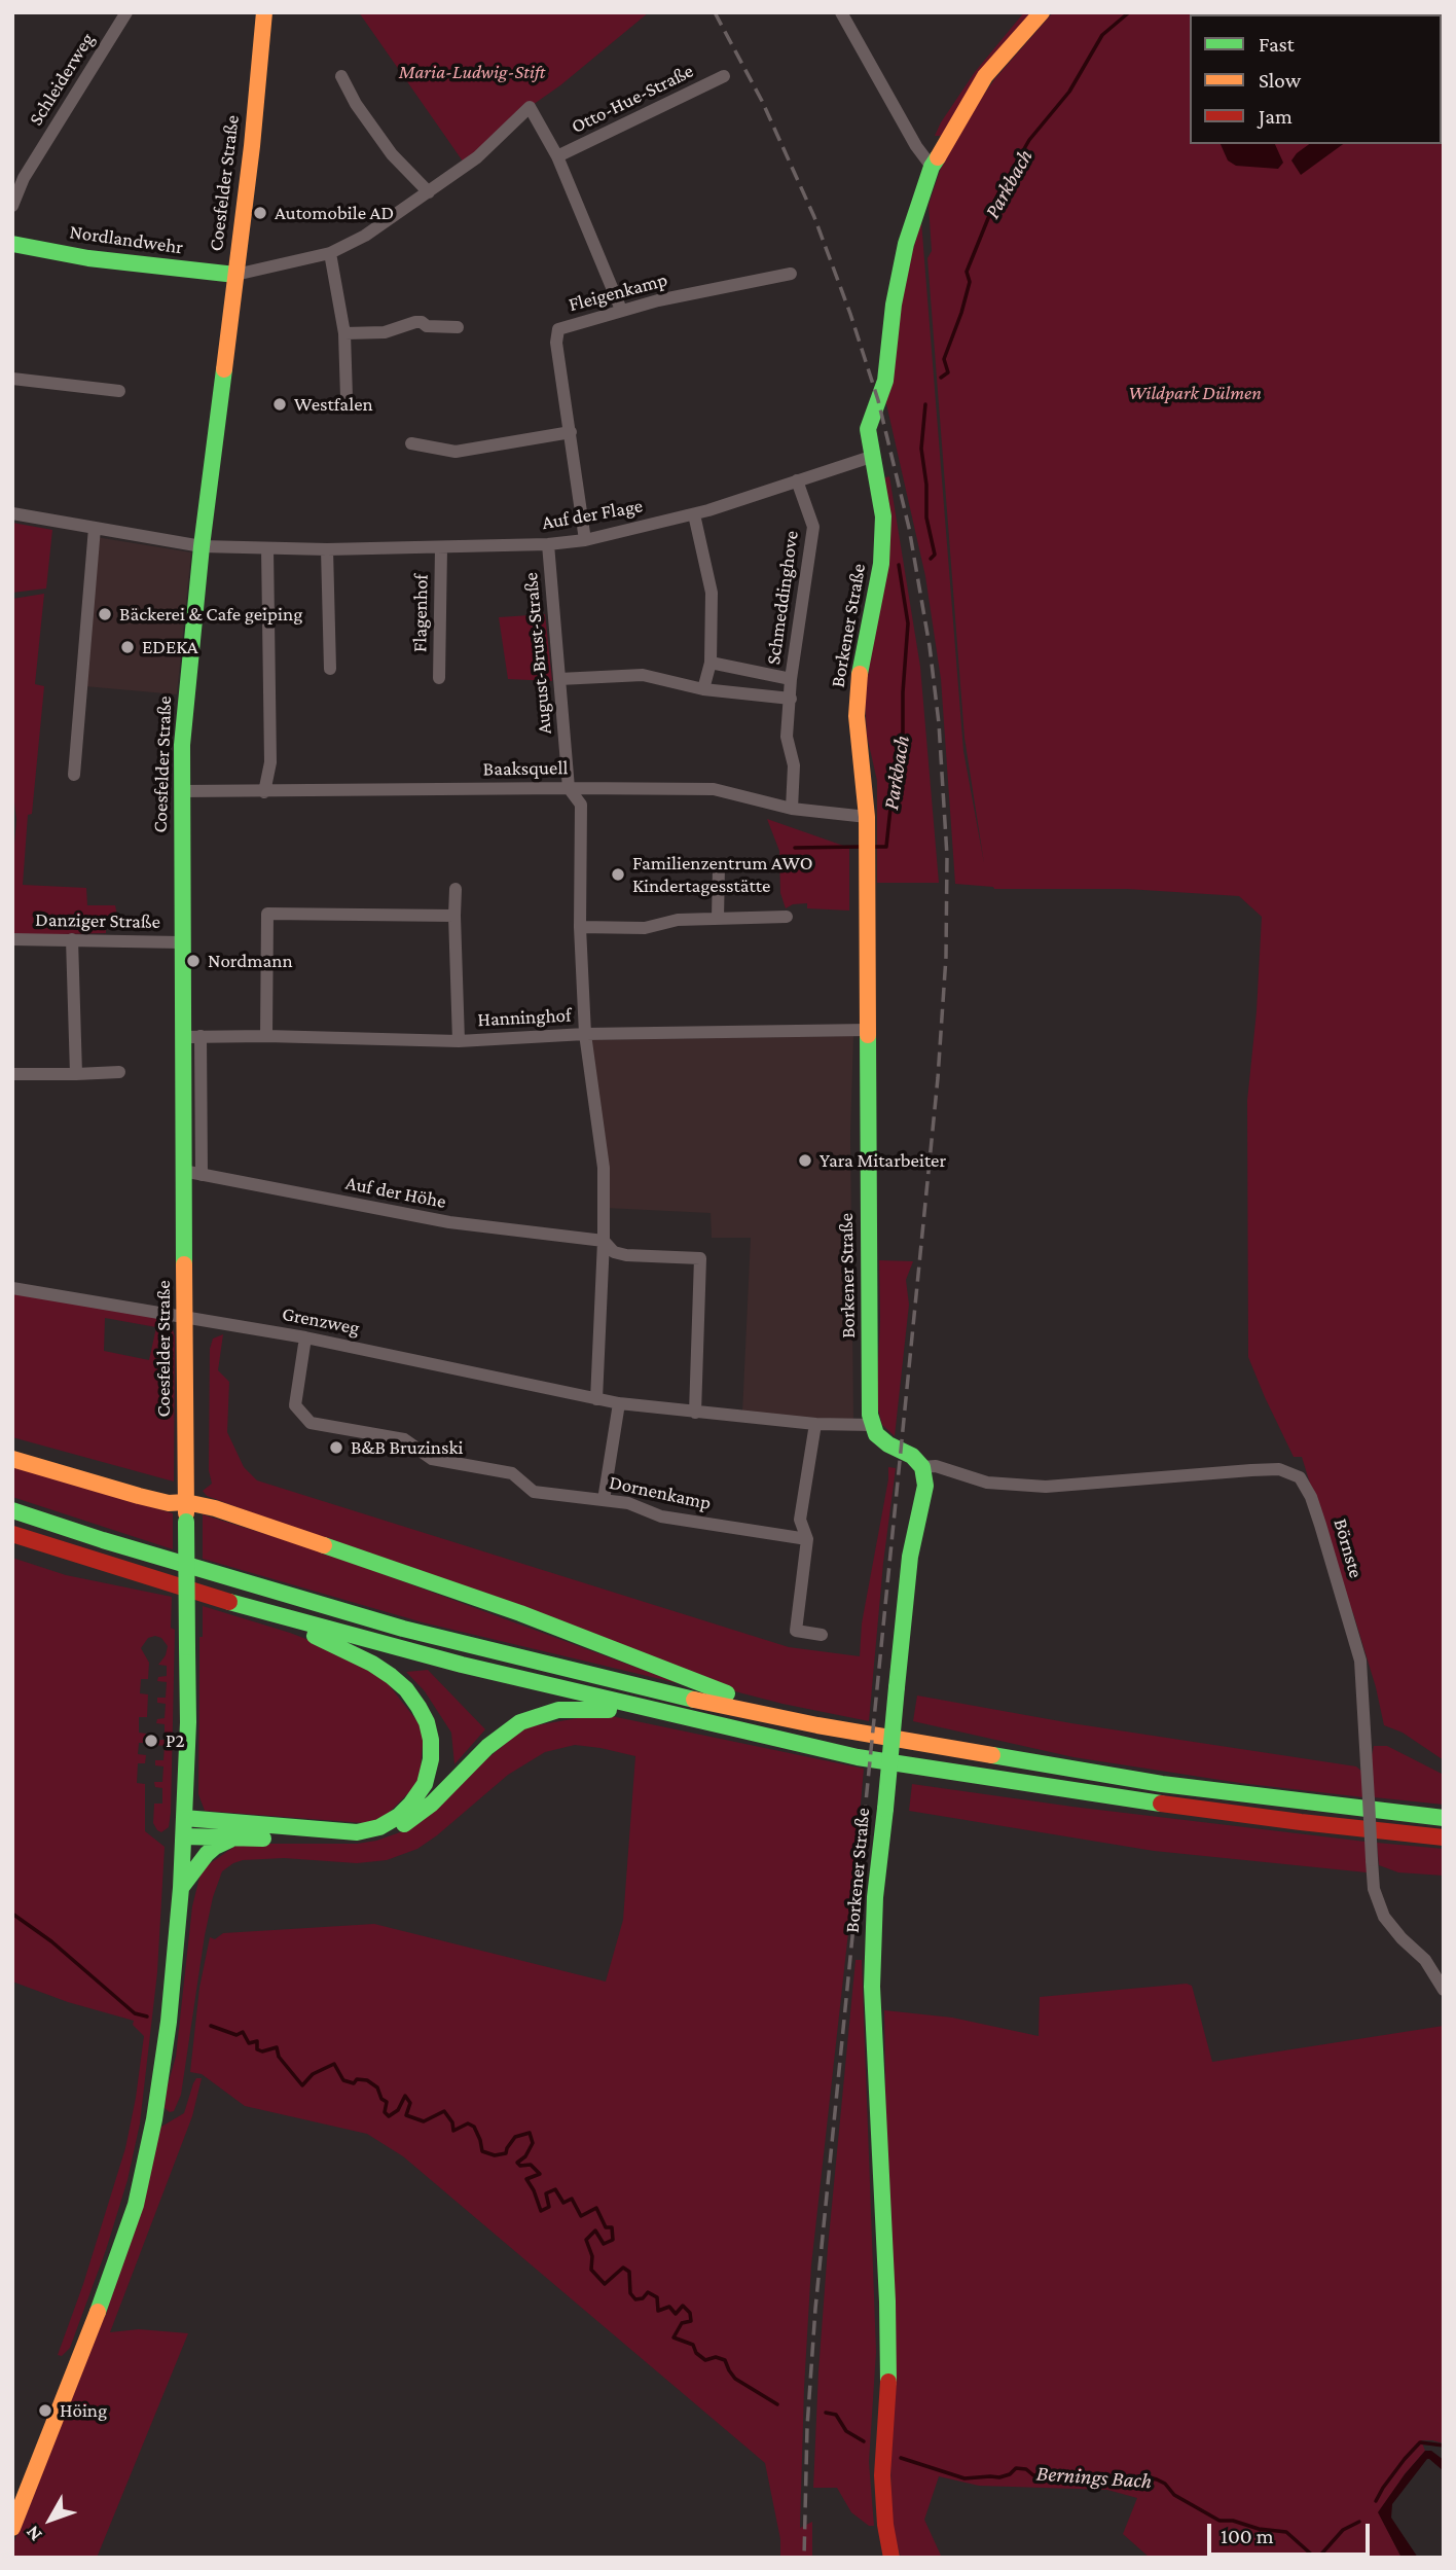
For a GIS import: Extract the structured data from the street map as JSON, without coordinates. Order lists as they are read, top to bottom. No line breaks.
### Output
{"streets":{"main road":["Coesfelder Straße","Nordlandwehr","Borkener Straße"],"street":["Schleiderweg","Otto-Hue-Straße","Fleigenkamp","Auf der Flage","Schmeddinghove","Flagenhof","August-Brust-Straße","Baaksquell","Danziger Straße","Hanninghof","Auf der Höhe","Grenzweg","Dornenkamp","Börnste"]},"crossings":[["Otto-Hue-Straße","Fleigenkamp"],["Coesfelder Straße","Nordlandwehr"],["Coesfelder Straße","Auf der Flage"],["Coesfelder Straße","Baaksquell"],["Coesfelder Straße","Danziger Straße"],["Coesfelder Straße","Hanninghof"],["Coesfelder Straße","Auf der Höhe"],["Coesfelder Straße","Grenzweg"],["Fleigenkamp","Auf der Flage"],["Auf der Flage","Schmeddinghove"],["Auf der Flage","Flagenhof"],["Auf der Flage","Borkener Straße"],["Auf der Flage","August-Brust-Straße"],["Schmeddinghove","Baaksquell"],["Borkener Straße","Baaksquell"],["Borkener Straße","Hanninghof"],["Borkener Straße","Grenzweg"],["Borkener Straße","Börnste"],["August-Brust-Straße","Baaksquell"],["August-Brust-Straße","Hanninghof"],["August-Brust-Straße","Auf der Höhe"],["August-Brust-Straße","Grenzweg"],["Grenzweg","Dornenkamp"]],"water":["Parkbach","Bernings Bach"],"parks":["Maria-Ludwig-Stift","Wildpark Dülmen"],"places":["Automobile AD","Westfalen","Bäckerei & Cafe geiping","EDEKA","Familienzentrum AWO Kindertagesstätte","Nordmann","Yara Mitarbeiter","B&B Bruzinski","P2","Höing"],"legend":["Fast","Slow","Jam"],"scale_bar":"100 m","north":"bottom left"}
